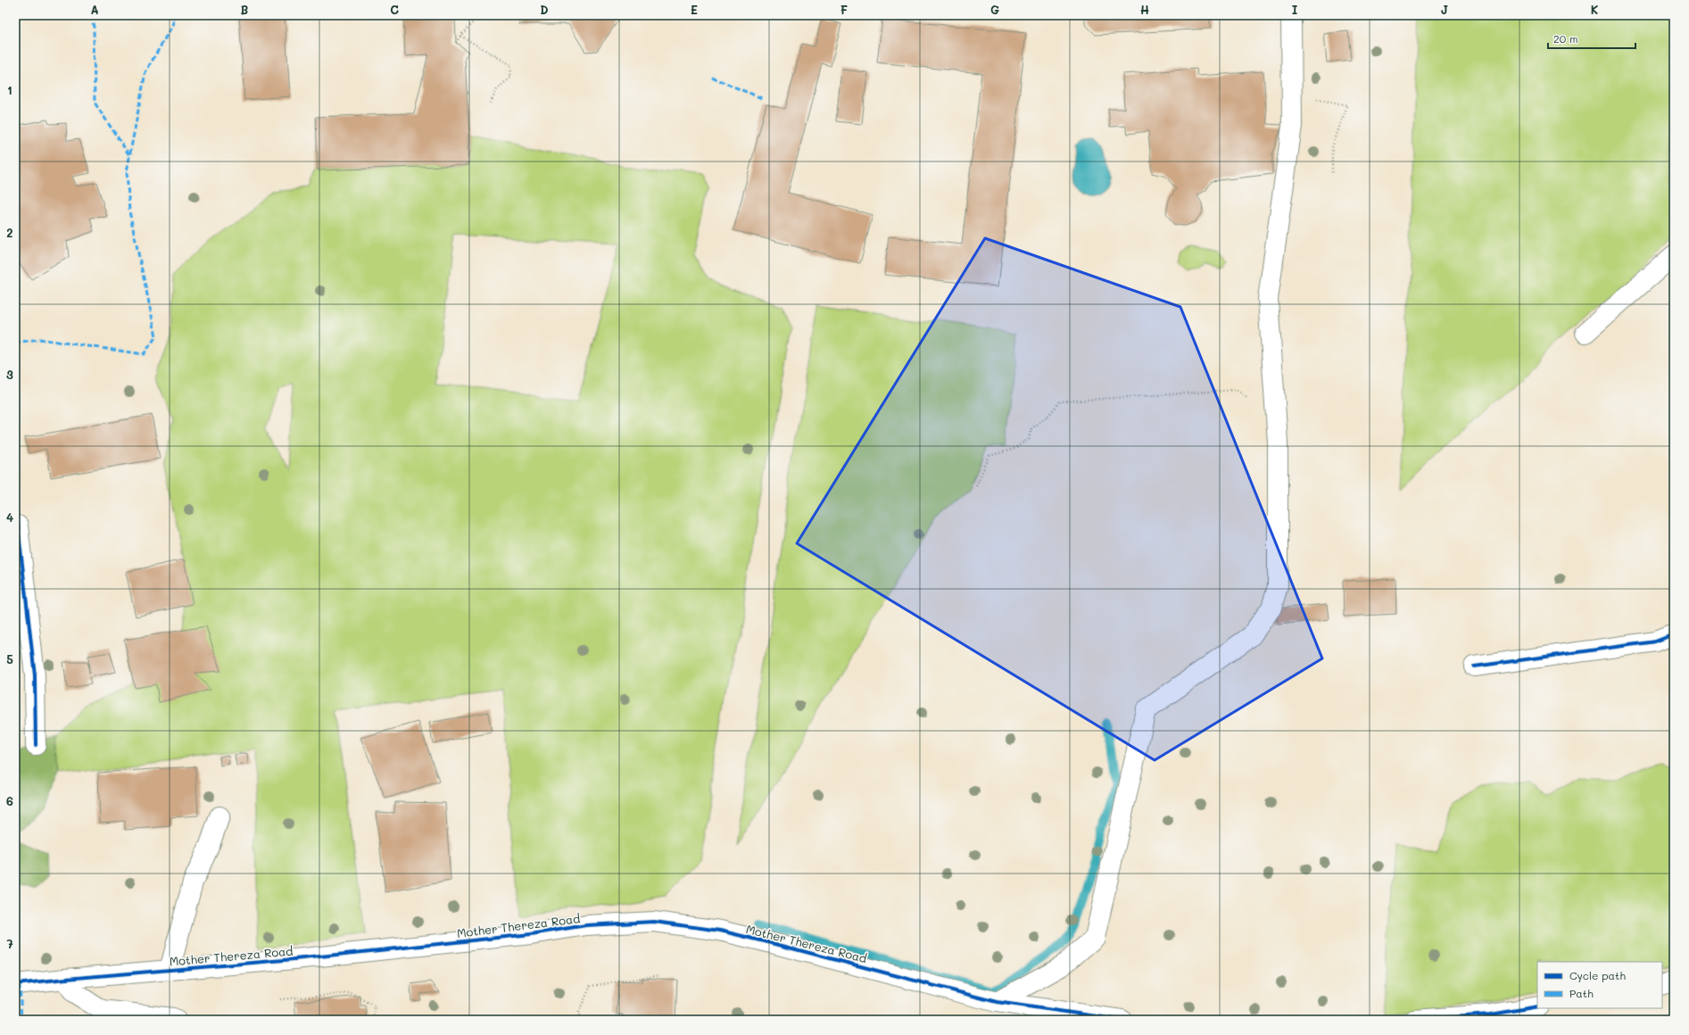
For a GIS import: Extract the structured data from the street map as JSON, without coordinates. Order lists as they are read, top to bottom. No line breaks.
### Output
{"streets":{"street":["Mother Thereza Road"]},"legend":["Cycle path","Path"],"scale_bar":"20 m","grid":{"columns":["A","B","C","D","E","F","G","H","I","J","K"],"rows":["1","2","3","4","5","6","7"]}}
